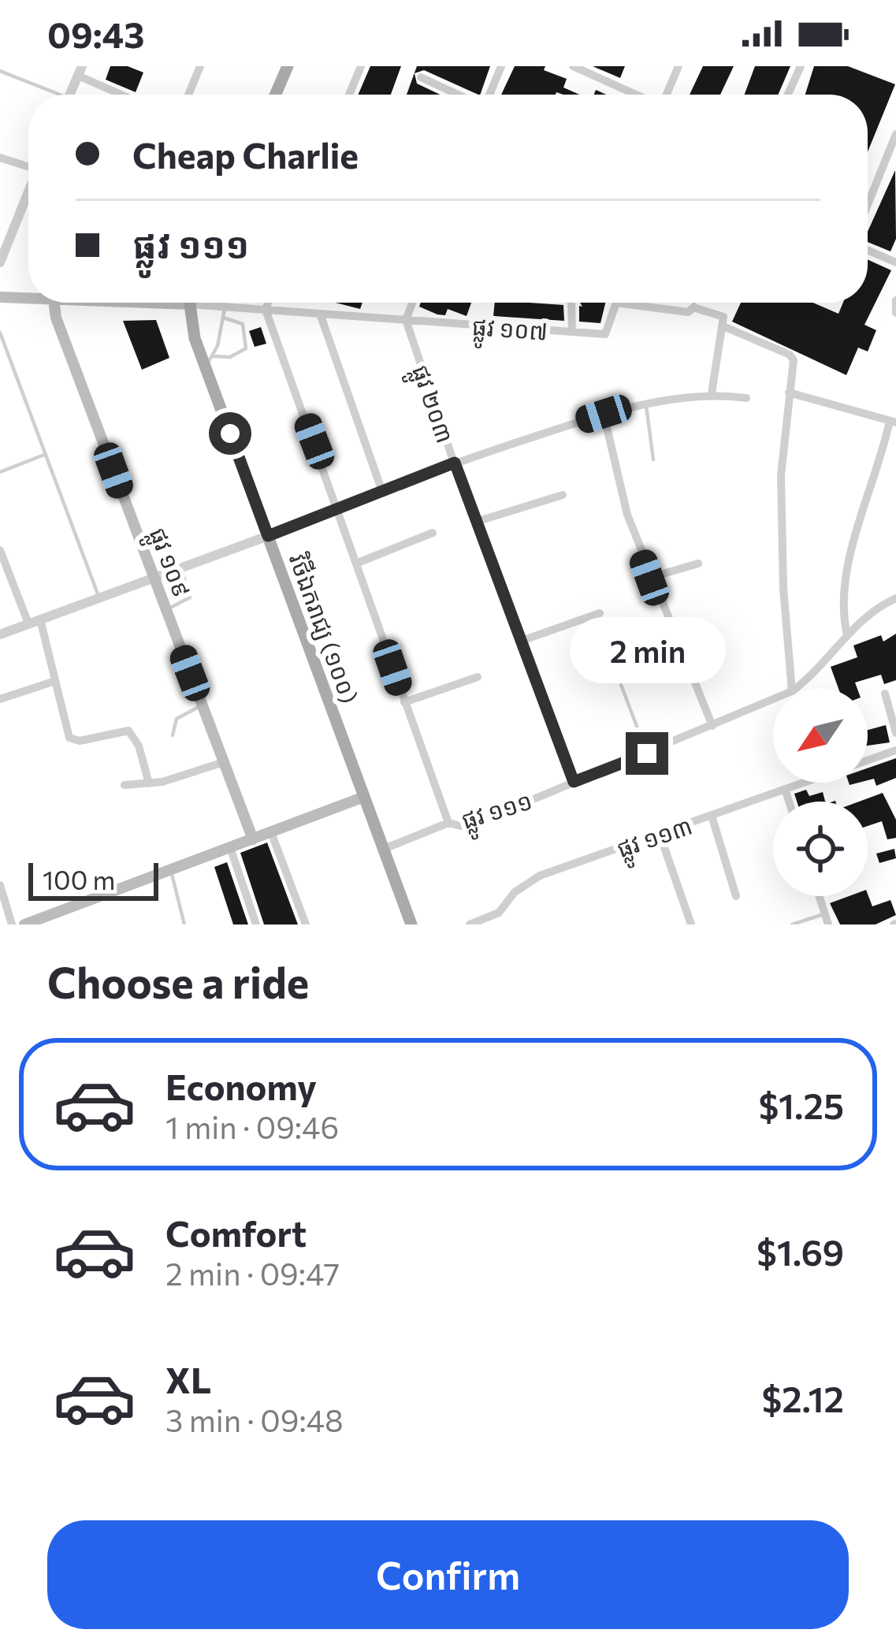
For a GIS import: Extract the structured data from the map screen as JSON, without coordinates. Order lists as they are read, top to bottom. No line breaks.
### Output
{"streets":{"main road":["ផ្លូវ ១០៩","វិថីឯករាជ្យ (១០០)"],"street":["ផ្លូវ ១០៧","ផ្លូវ ២០៣","ផ្លូវ ១១១","ផ្លូវ ១១៣"]},"crossings":[["ផ្លូវ ១០៧","ផ្លូវ ២០៣"],["ផ្លូវ ២០៣","ផ្លូវ ១១១"],["វិថីឯករាជ្យ (១០០)","ផ្លូវ ១១១"]],"scale_bar":"100 m","north":"bottom left","page":{"status":"09:43","banner":["Cheap Charlie","ផ្លូវ ១១១"],"bubble":"2 min","scale":"100 m","heading":"Choose a ride","list":[{"name":"Economy","note":"1 min · 09:46","value":"$1.25"},{"name":"Comfort","note":"2 min · 09:47","value":"$1.69"},{"name":"XL","note":"3 min · 09:48","value":"$2.12"}],"buttons":"Confirm"}}
